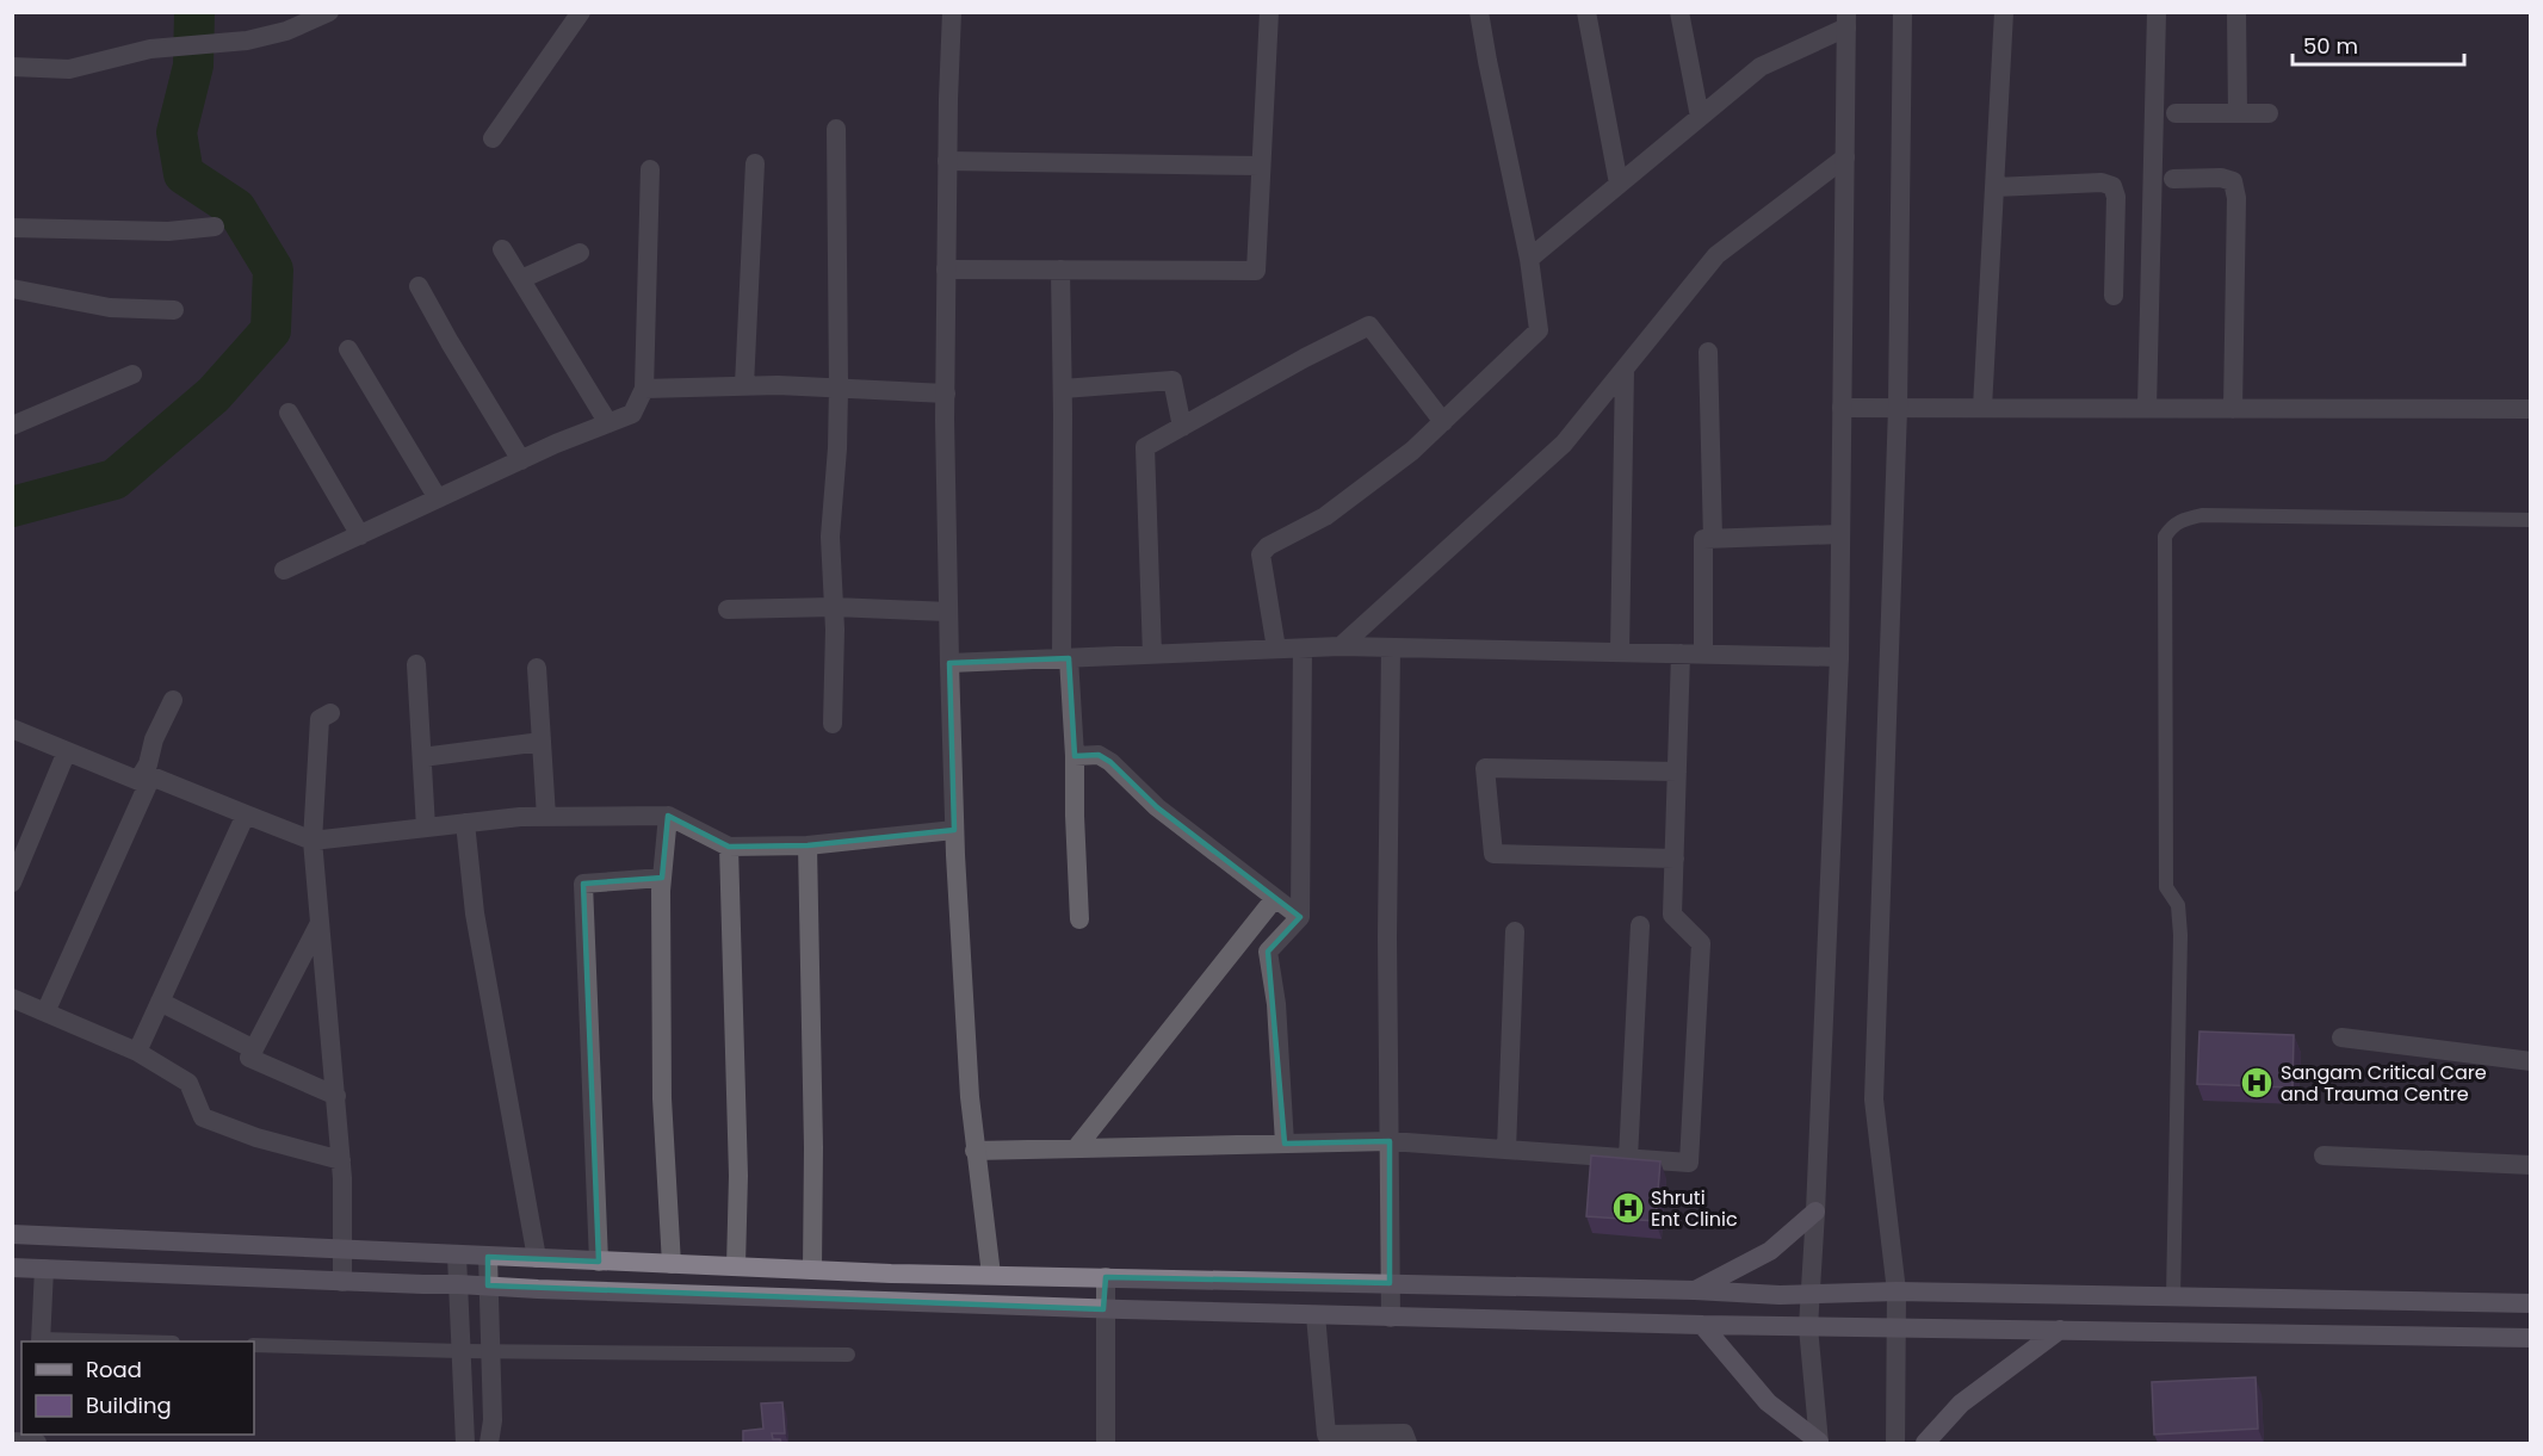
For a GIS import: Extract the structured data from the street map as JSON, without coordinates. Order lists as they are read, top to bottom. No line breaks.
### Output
{"places":{"hospital":["Sangam Critical Care and Trauma Centre","Shruti Ent Clinic"]},"legend":["Road","Building"],"scale_bar":"50 m"}
